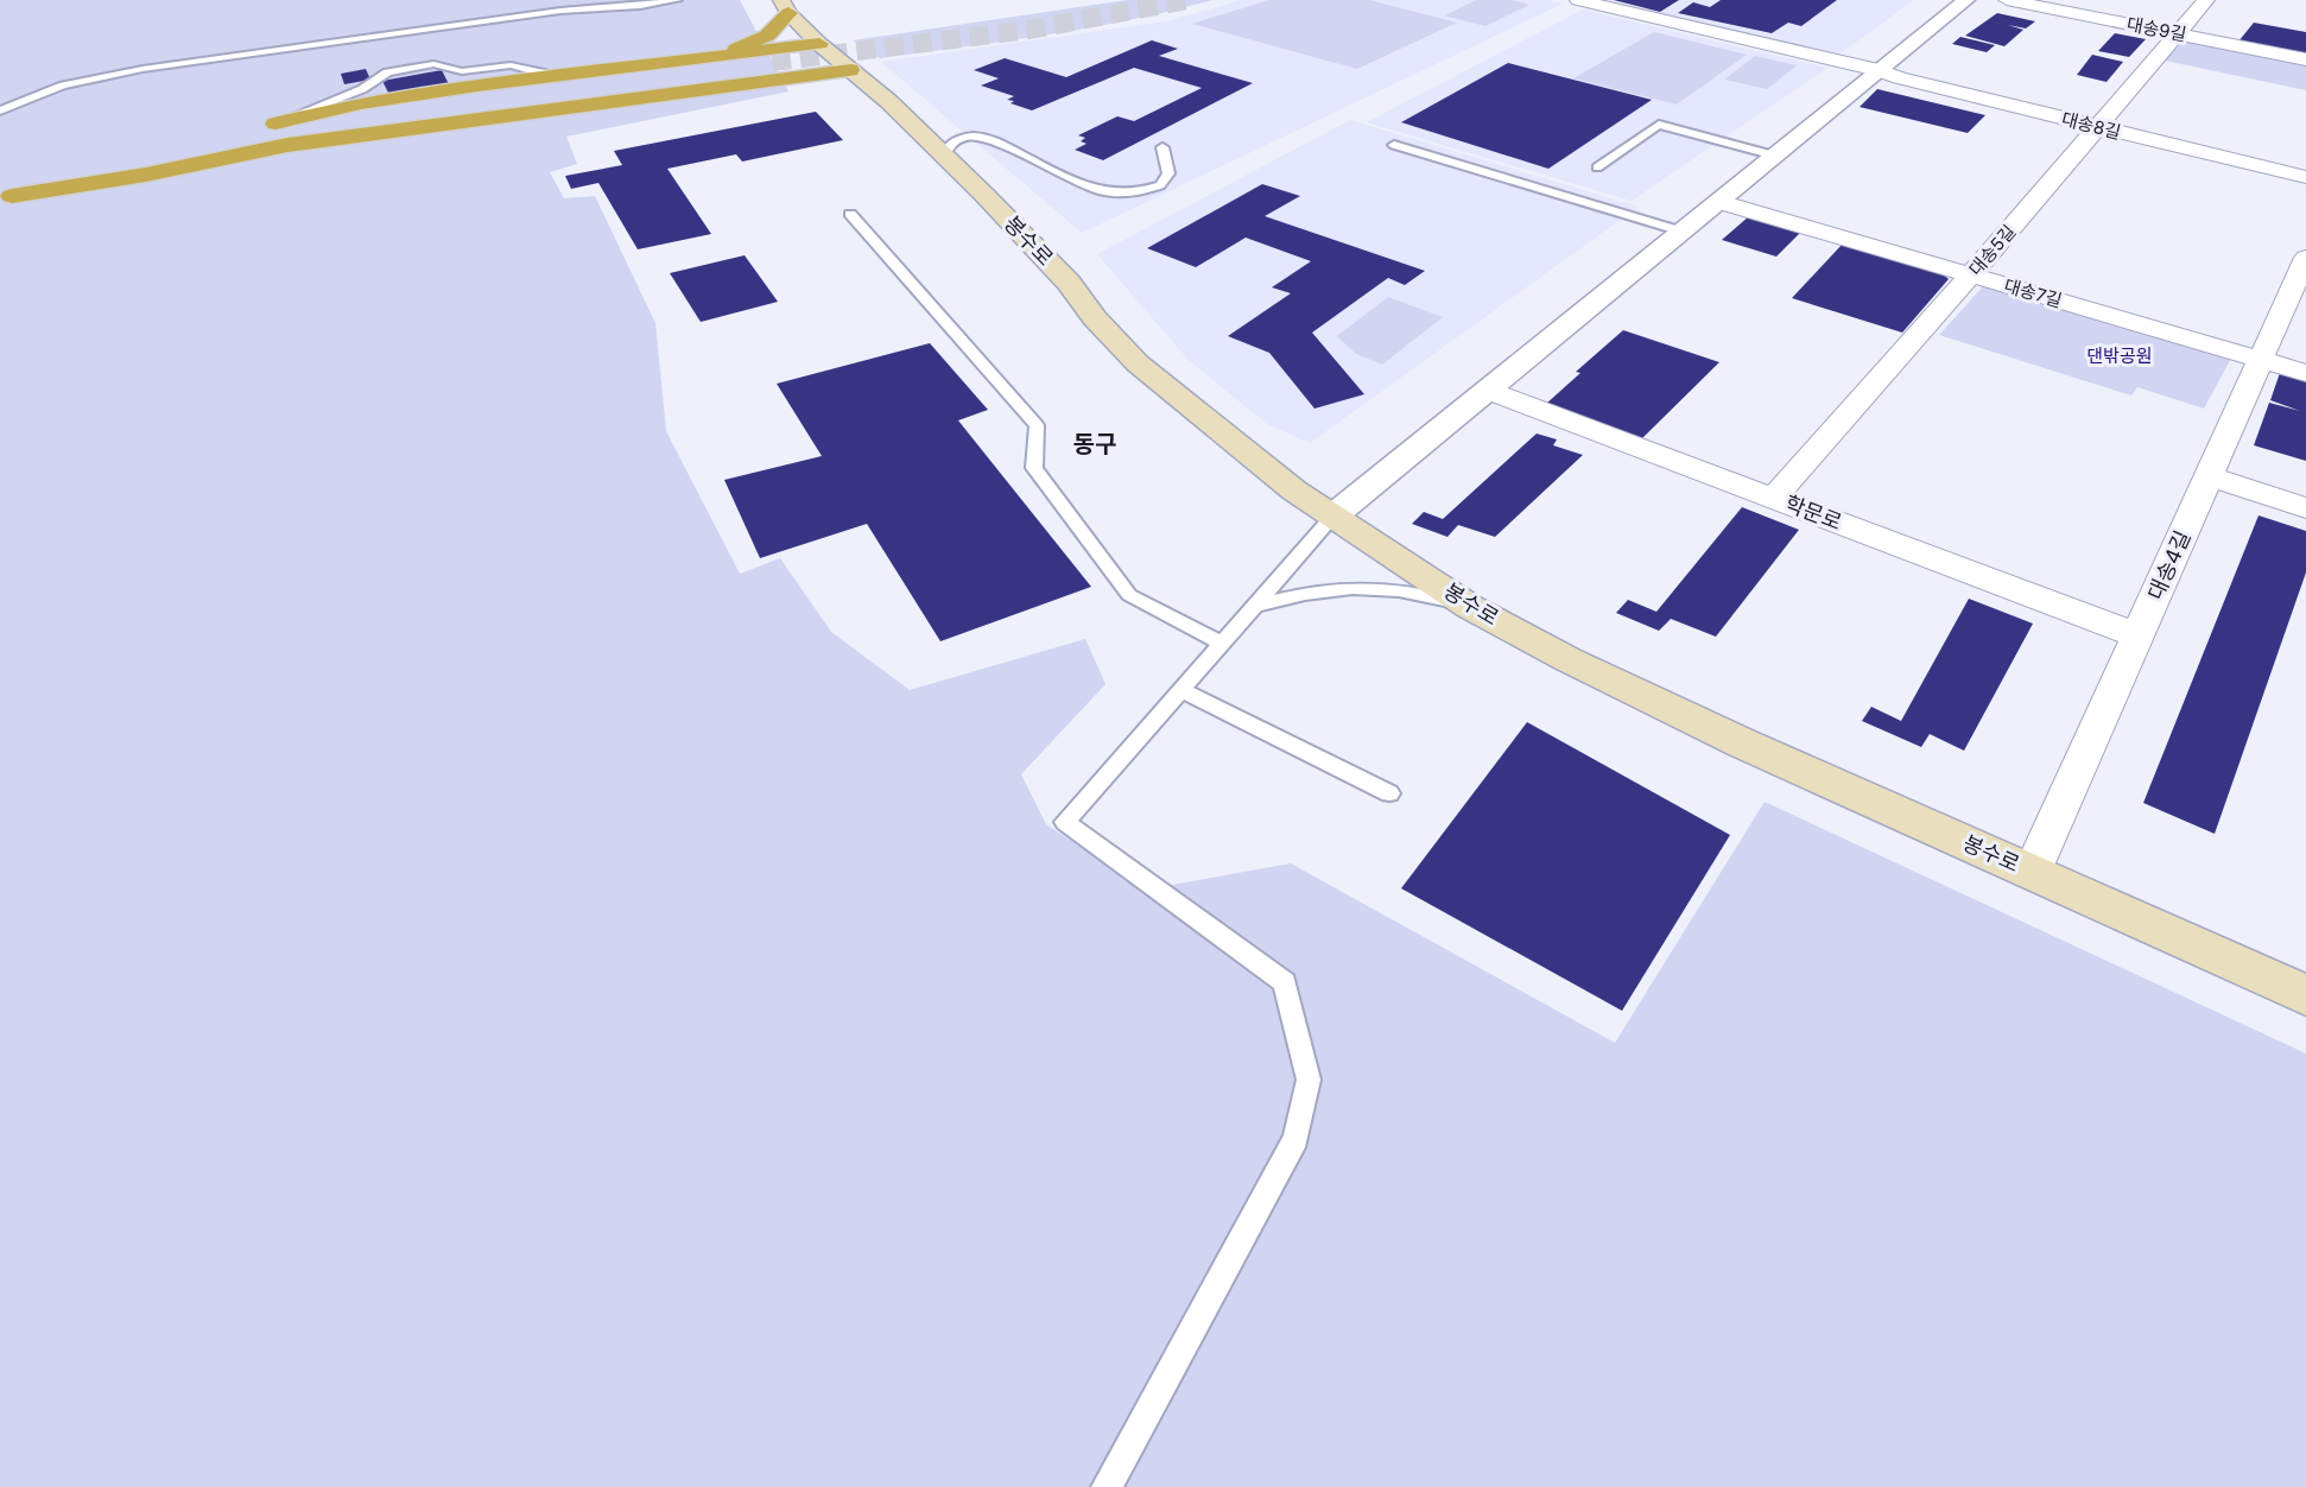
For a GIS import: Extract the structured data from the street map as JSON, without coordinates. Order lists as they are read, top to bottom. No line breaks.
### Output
{"streets":{"main road":["봉수로"],"street":["대송9길","대송8길","대송5길","대송7길","학문로","대송4길"]},"crossings":[["대송9길","대송5길"],["대송8길","대송5길"],["봉수로","대송4길"],["대송5길","대송7길"],["대송5길","학문로"],["대송7길","대송4길"],["학문로","대송4길"]],"districts":["동구"],"parks":["댄밖공원"]}
